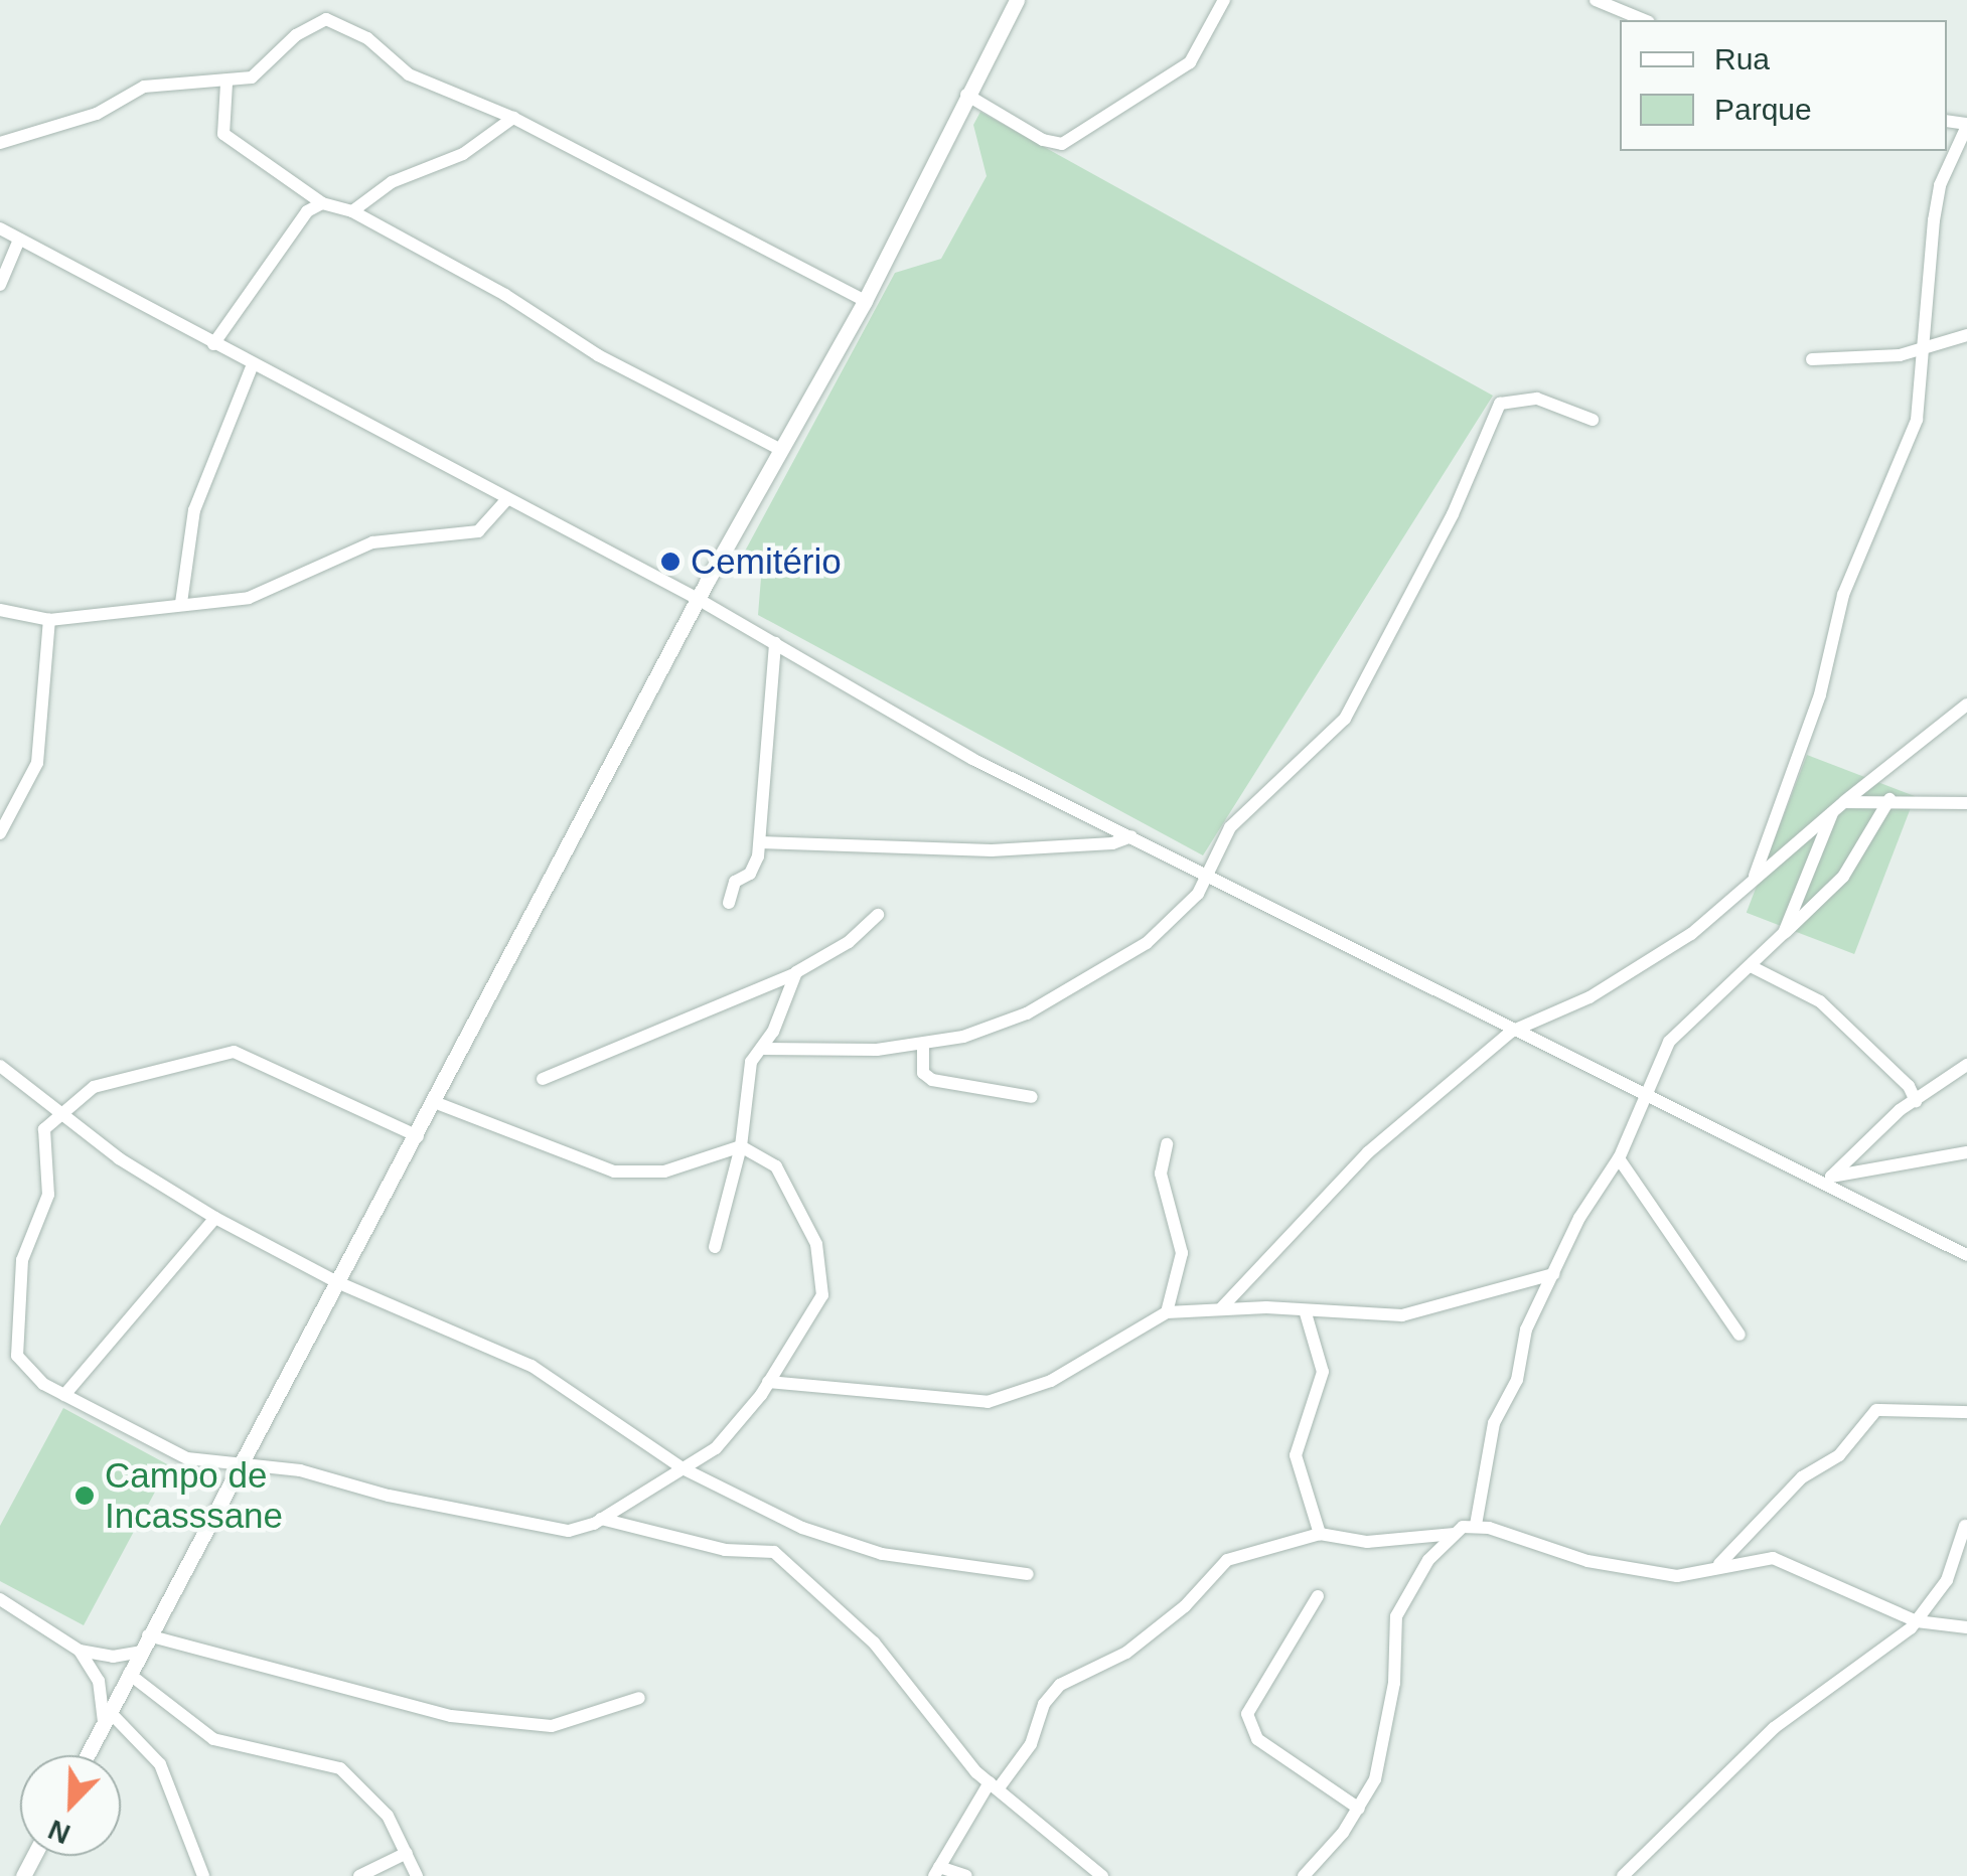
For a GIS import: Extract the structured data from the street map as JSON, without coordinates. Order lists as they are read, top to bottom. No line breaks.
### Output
{"places":["Cemitério","Campo de Incasssane"],"legend":["Rua","Parque"],"north":"bottom left"}
